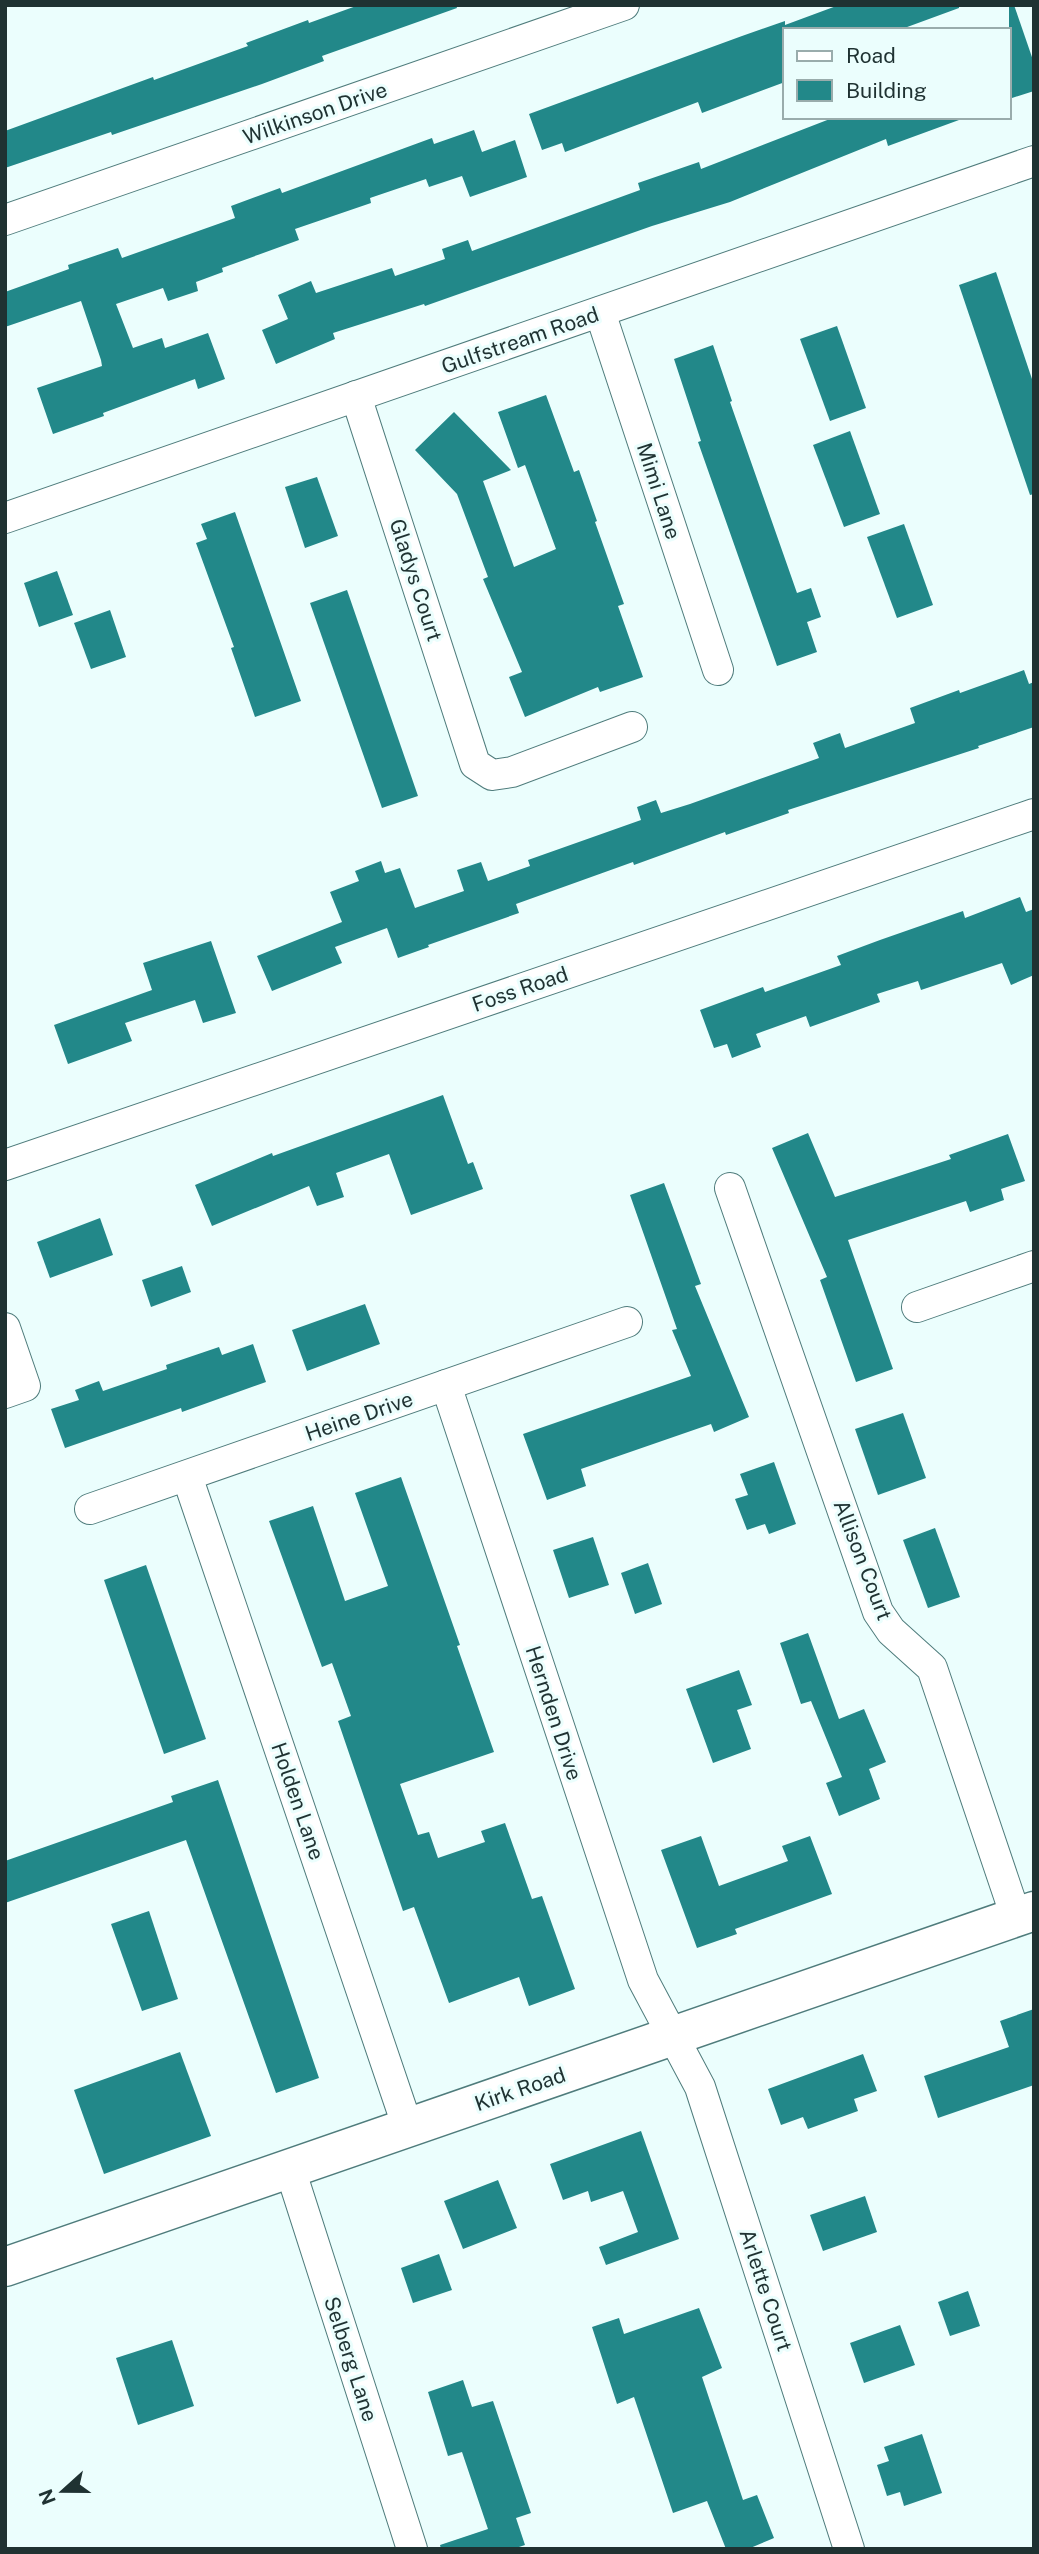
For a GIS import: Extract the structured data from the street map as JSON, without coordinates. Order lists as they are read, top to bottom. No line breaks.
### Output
{"streets":{"street":["Wilkinson Drive","Gulfstream Road","Mimi Lane","Gladys Court","Foss Road","Heine Drive","Allison Court","Hernden Drive","Holden Lane","Kirk Road","Arlette Court","Selberg Lane"]},"crossings":[["Gulfstream Road","Mimi Lane"],["Gulfstream Road","Gladys Court"],["Heine Drive","Hernden Drive"],["Heine Drive","Holden Lane"],["Allison Court","Kirk Road"],["Hernden Drive","Kirk Road"],["Hernden Drive","Arlette Court"],["Holden Lane","Kirk Road"],["Kirk Road","Arlette Court"],["Kirk Road","Selberg Lane"]],"legend":["Road","Building"],"north":"left"}
